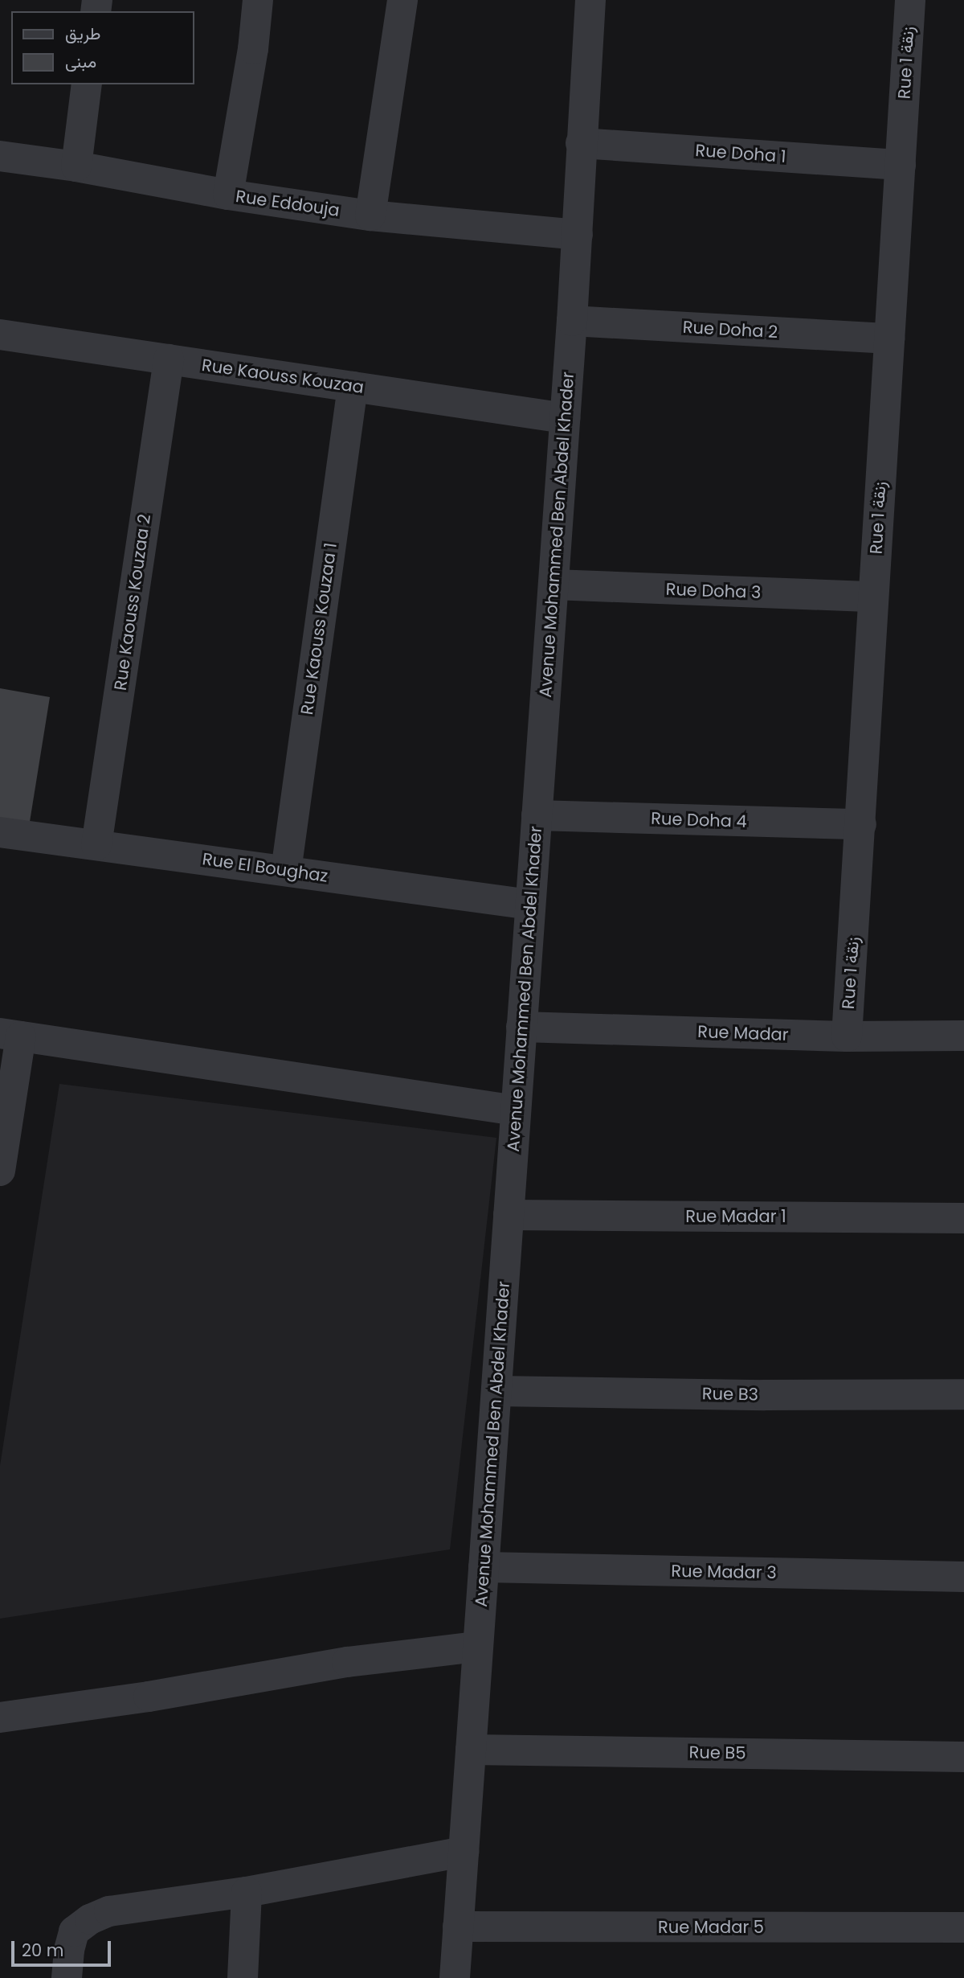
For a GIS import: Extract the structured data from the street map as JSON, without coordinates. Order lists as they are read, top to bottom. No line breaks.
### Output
{"streets":{"street":["Rue 1 زنقة","Rue Doha 1","Rue Eddouja","Rue Doha 2","Rue Kaouss Kouzaa","Avenue Mohammed Ben Abdel Khader","Rue Doha 3","Rue Kaouss Kouzaa 2","Rue Kaouss Kouzaa 1","Rue Doha 4","Rue El Boughaz","Rue Madar","Rue Madar 1","Rue B3","Rue Madar 3","Rue B5","Rue Madar 5"]},"crossings":[["Rue 1 زنقة","Rue Doha 1"],["Rue 1 زنقة","Rue Doha 2"],["Rue 1 زنقة","Rue Doha 3"],["Rue 1 زنقة","Rue Doha 4"],["Rue 1 زنقة","Rue Madar"],["Rue Doha 1","Avenue Mohammed Ben Abdel Khader"],["Rue Eddouja","Avenue Mohammed Ben Abdel Khader"],["Rue Doha 2","Avenue Mohammed Ben Abdel Khader"],["Rue Kaouss Kouzaa","Avenue Mohammed Ben Abdel Khader"],["Rue Kaouss Kouzaa","Rue Kaouss Kouzaa 2"],["Rue Kaouss Kouzaa","Rue Kaouss Kouzaa 1"],["Avenue Mohammed Ben Abdel Khader","Rue Doha 3"],["Avenue Mohammed Ben Abdel Khader","Rue Doha 4"],["Avenue Mohammed Ben Abdel Khader","Rue El Boughaz"],["Avenue Mohammed Ben Abdel Khader","Rue Madar"],["Avenue Mohammed Ben Abdel Khader","Rue Madar 1"],["Avenue Mohammed Ben Abdel Khader","Rue B3"],["Avenue Mohammed Ben Abdel Khader","Rue Madar 3"],["Avenue Mohammed Ben Abdel Khader","Rue B5"],["Avenue Mohammed Ben Abdel Khader","Rue Madar 5"],["Rue Kaouss Kouzaa 2","Rue El Boughaz"],["Rue Kaouss Kouzaa 1","Rue El Boughaz"]],"legend":["طريق","مبنى"],"scale_bar":"20 m"}
